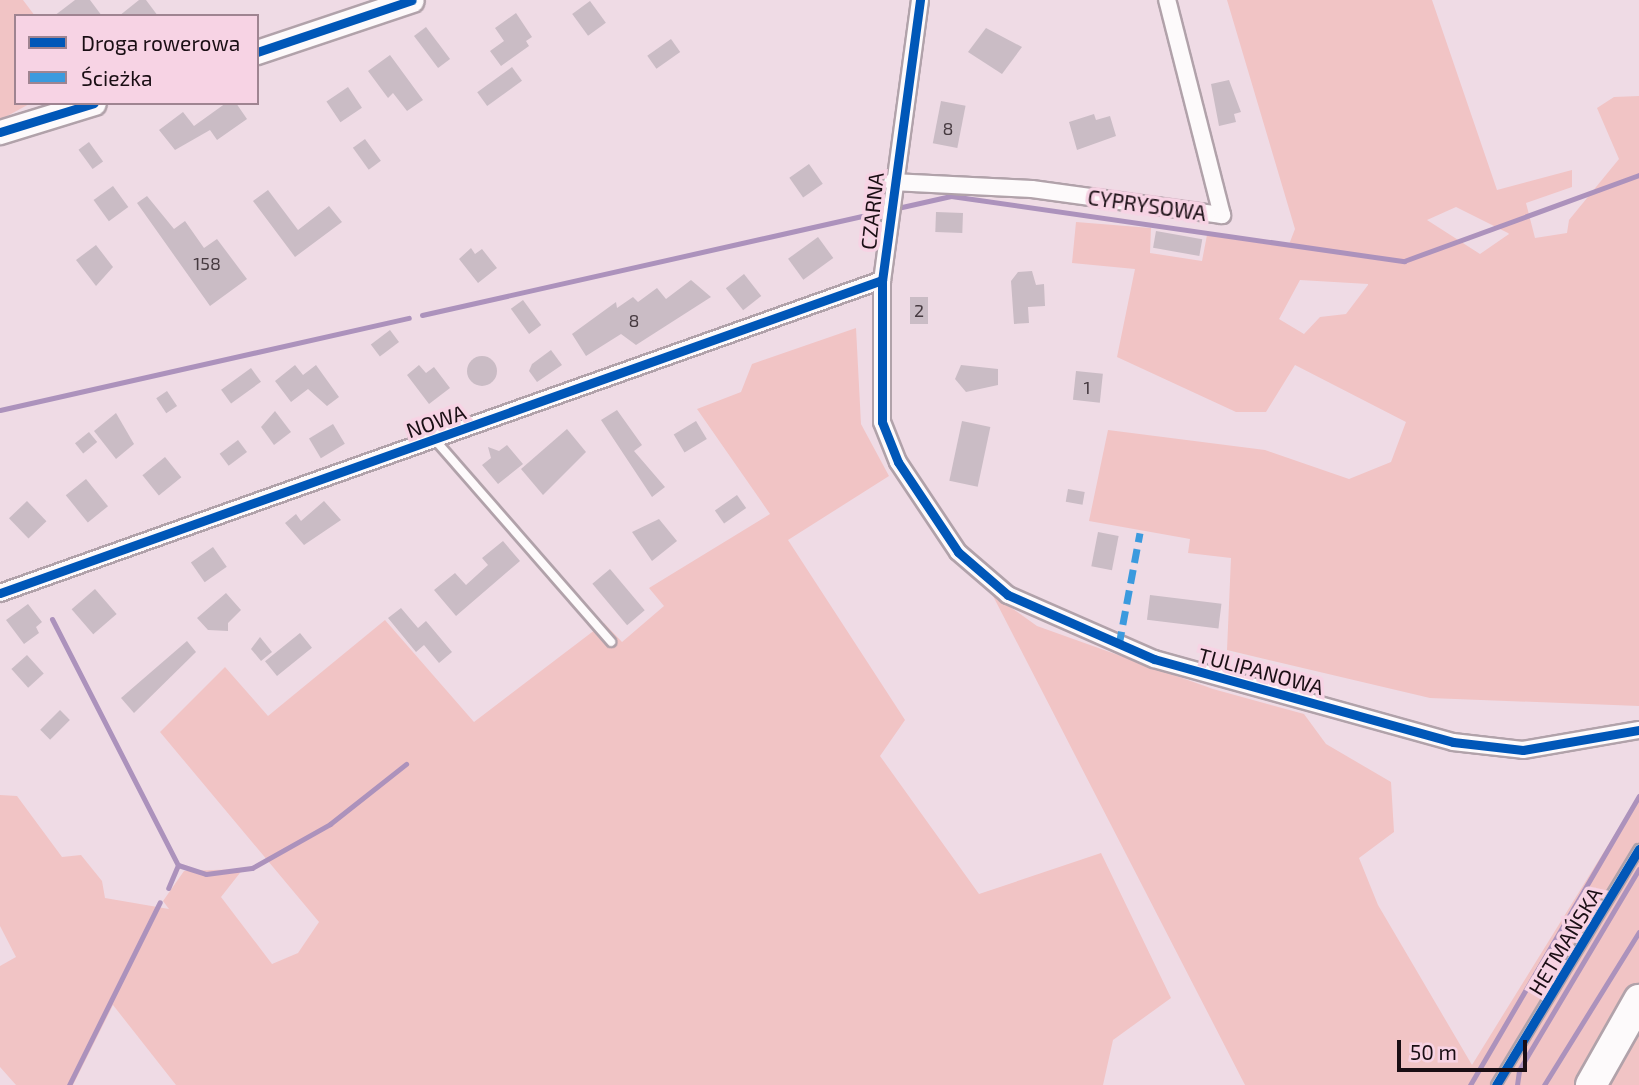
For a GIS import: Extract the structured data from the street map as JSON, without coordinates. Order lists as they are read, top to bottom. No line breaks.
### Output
{"streets":{"street":["CYPRYSOWA","CZARNA","NOWA","TULIPANOWA"],"lane":["HETMAŃSKA"]},"crossings":[["CYPRYSOWA","CZARNA"],["CZARNA","NOWA"],["CZARNA","TULIPANOWA"]],"house_numbers":["8","158","2","8","1"],"legend":["Droga rowerowa","Ścieżka"],"scale_bar":"50 m"}
